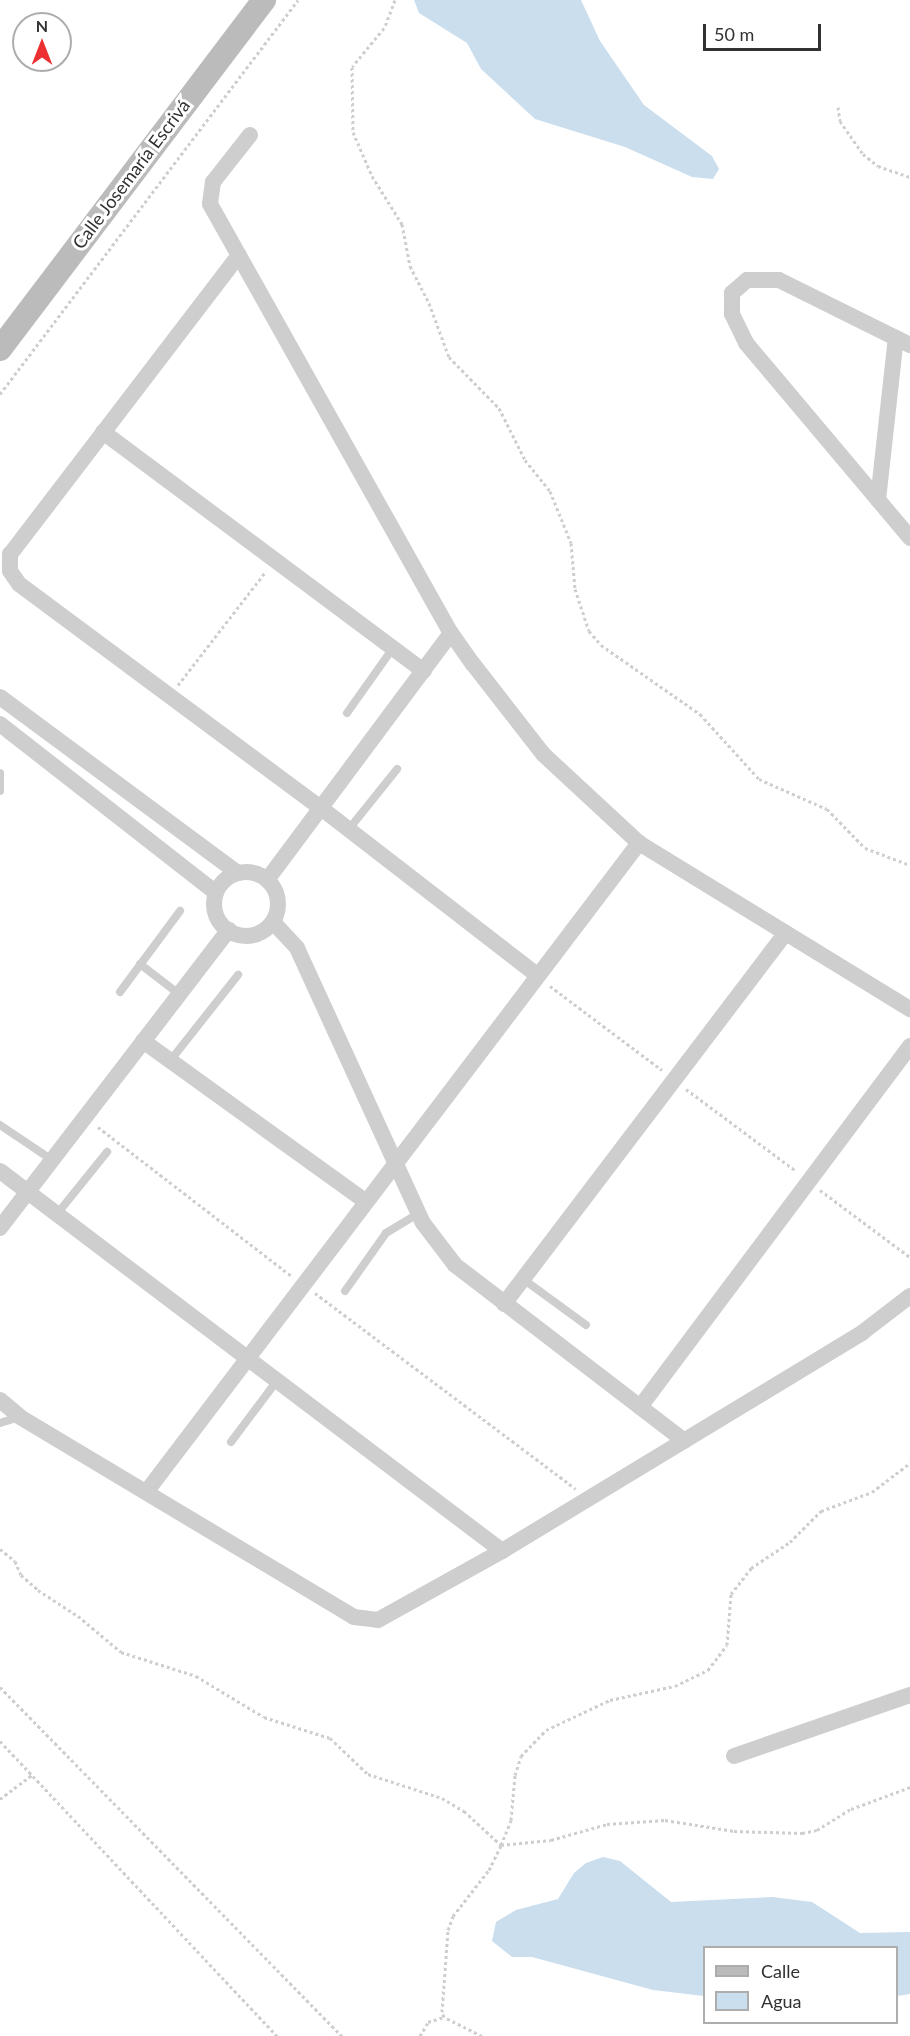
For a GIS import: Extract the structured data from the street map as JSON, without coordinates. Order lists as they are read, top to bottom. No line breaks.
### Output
{"streets":{"street":["Calle Josemaría Escrivá"]},"legend":["Calle","Agua"],"scale_bar":"50 m","north":"top"}
